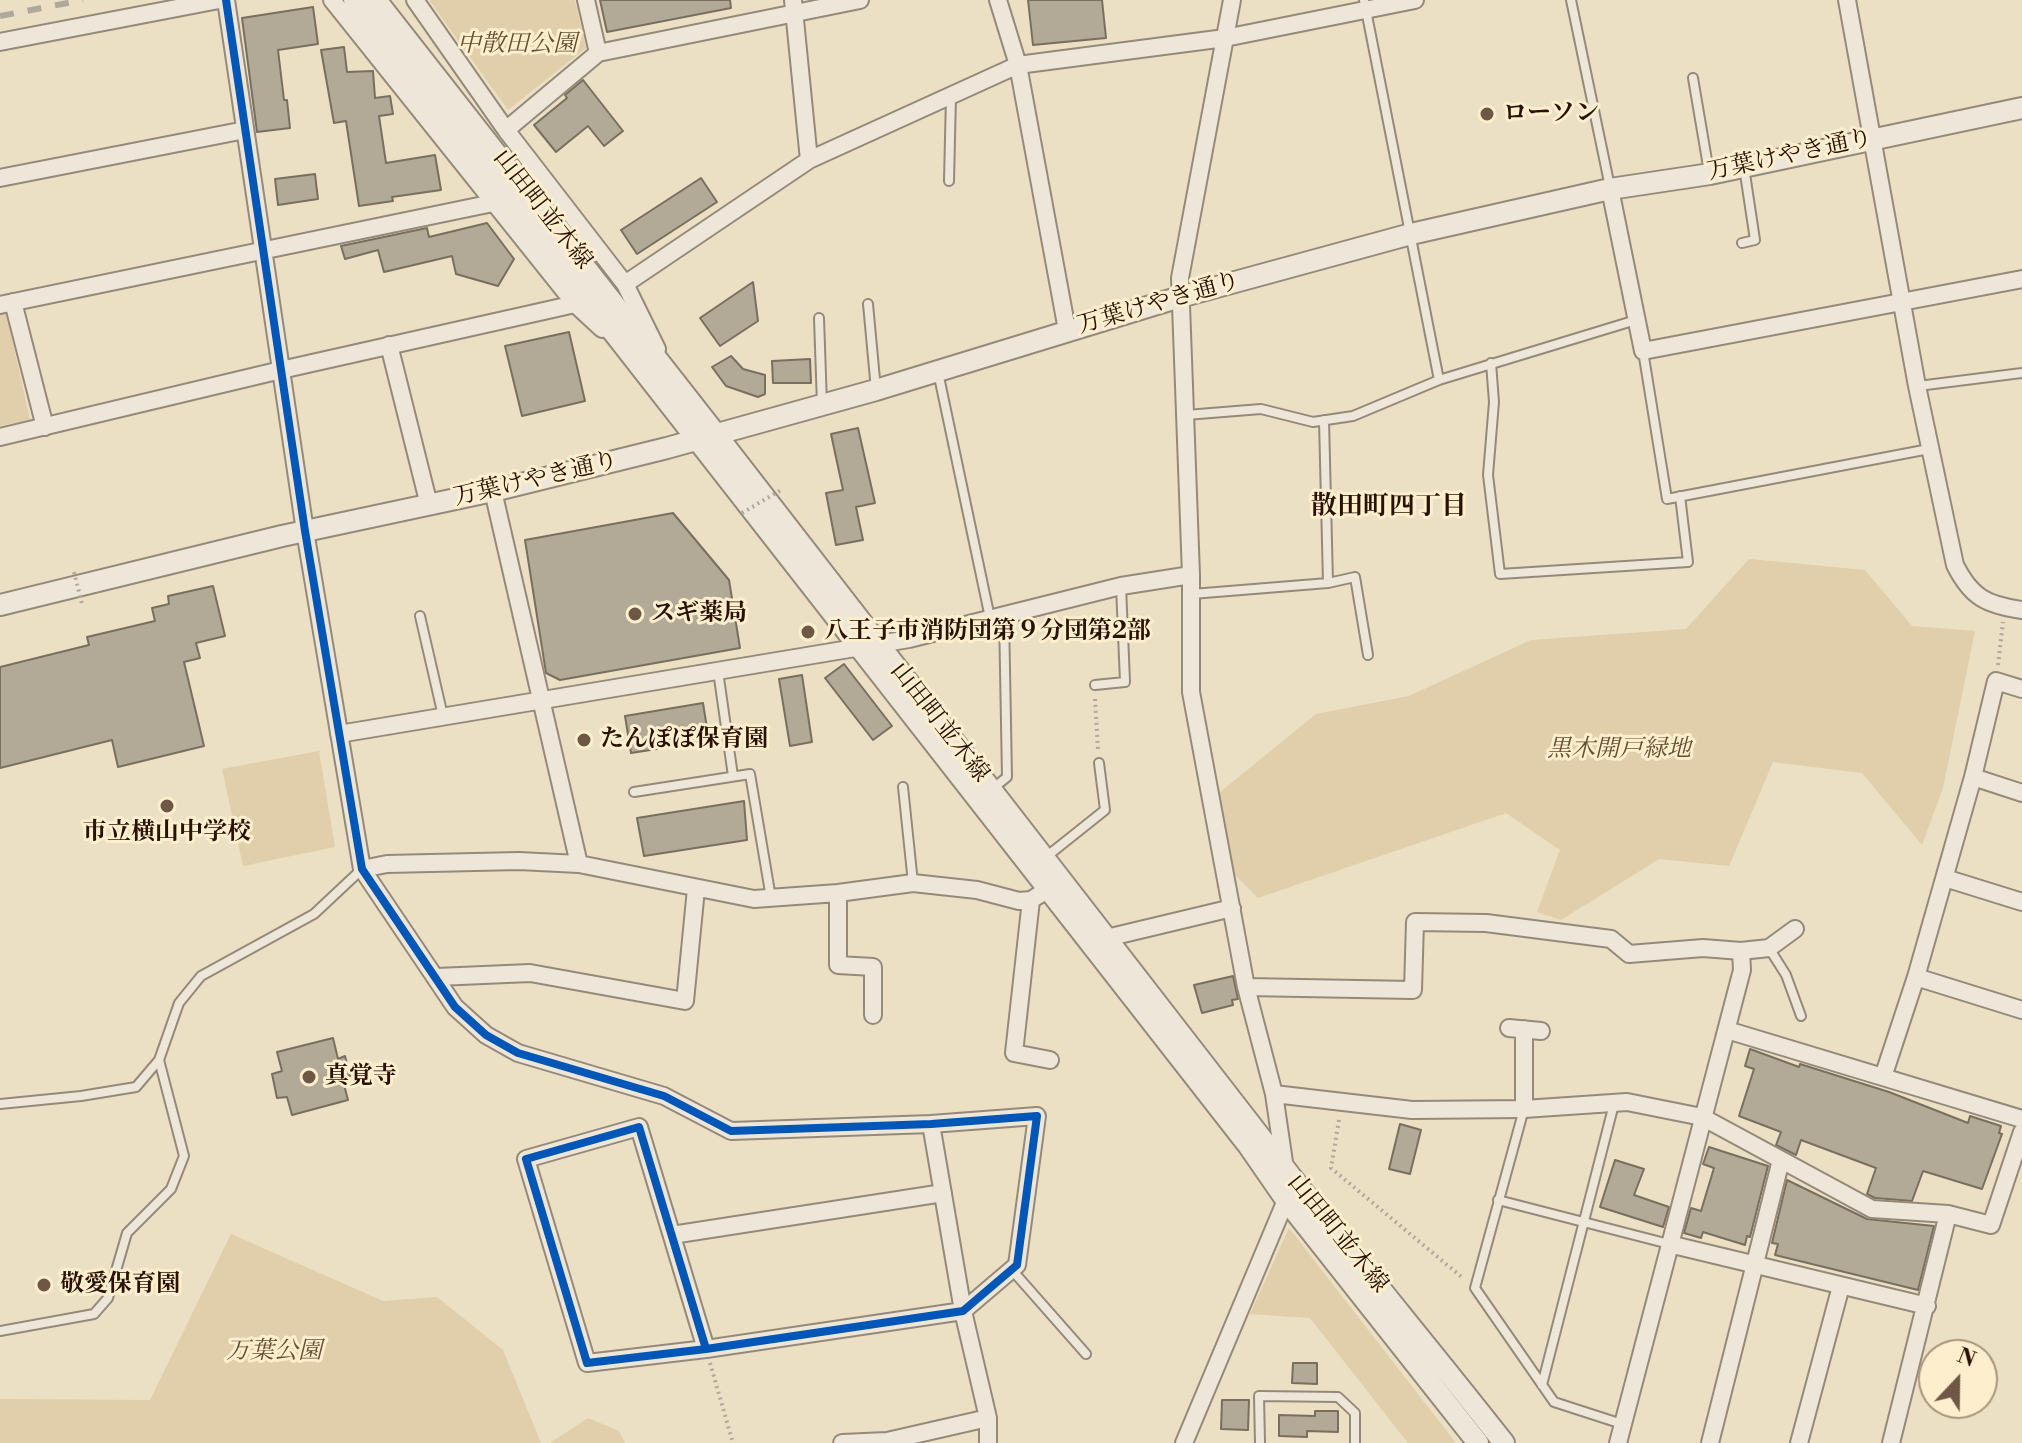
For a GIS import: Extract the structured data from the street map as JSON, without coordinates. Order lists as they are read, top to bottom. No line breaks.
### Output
{"streets":{"street":["万葉けやき通り","山田町並木線"]},"crossings":[["万葉けやき通り","山田町並木線"]],"districts":["散田町四丁目"],"parks":["中散田公園","黒木開戸緑地","万葉公園"],"places":["ローソン","スギ薬局","八王子市消防団第９分団第2部","たんぽぽ保育園","市立横山中学校","真覚寺","敬愛保育園"],"north":"top"}
